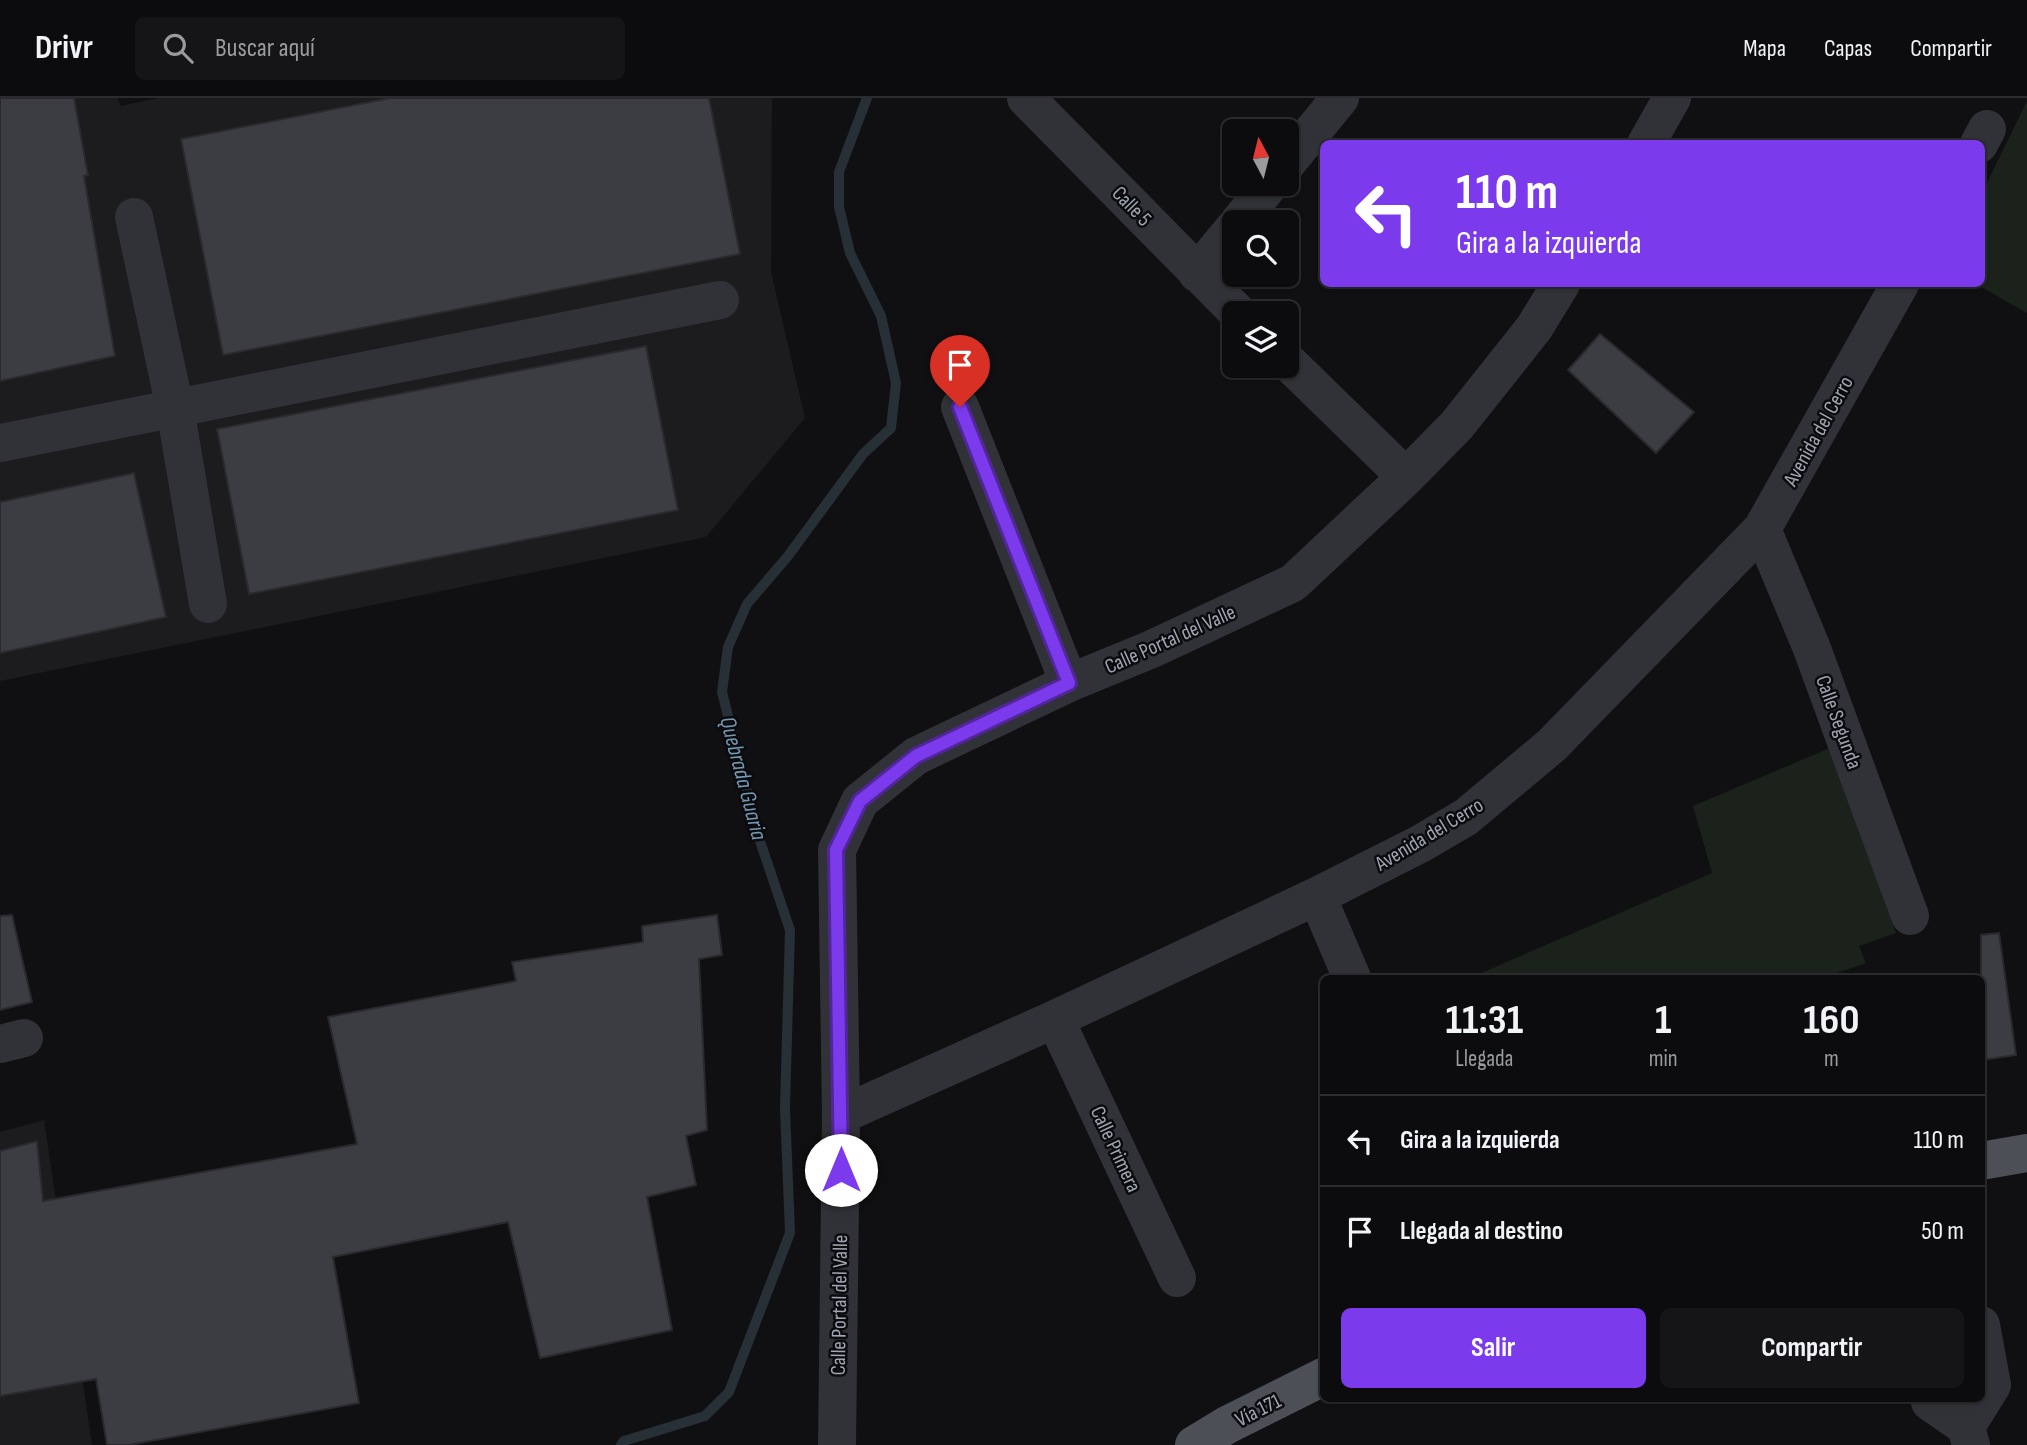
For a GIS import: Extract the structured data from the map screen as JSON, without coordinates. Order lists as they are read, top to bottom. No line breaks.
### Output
{"streets":{"main road":["Vía 171"],"street":["Calle 5","Avenida del Cerro","Calle Portal del Valle","Calle Segunda","Calle Primera"]},"crossings":[["Avenida del Cerro","Calle Portal del Valle"],["Avenida del Cerro","Calle Segunda"],["Avenida del Cerro","Calle Primera"]],"water":["Quebrada Guaria"],"north":"top","page":{"header":"Drivr","search":"Buscar aquí","nav":["Mapa","Capas","Compartir"],"turn":["110 m","Gira a la izquierda"],"eta":["11:31","Llegada","1","min","160","m"],"list":[{"name":"Gira a la izquierda","value":"110 m"},{"name":"Llegada al destino","value":"50 m"}],"buttons":["Salir","Compartir"]}}
